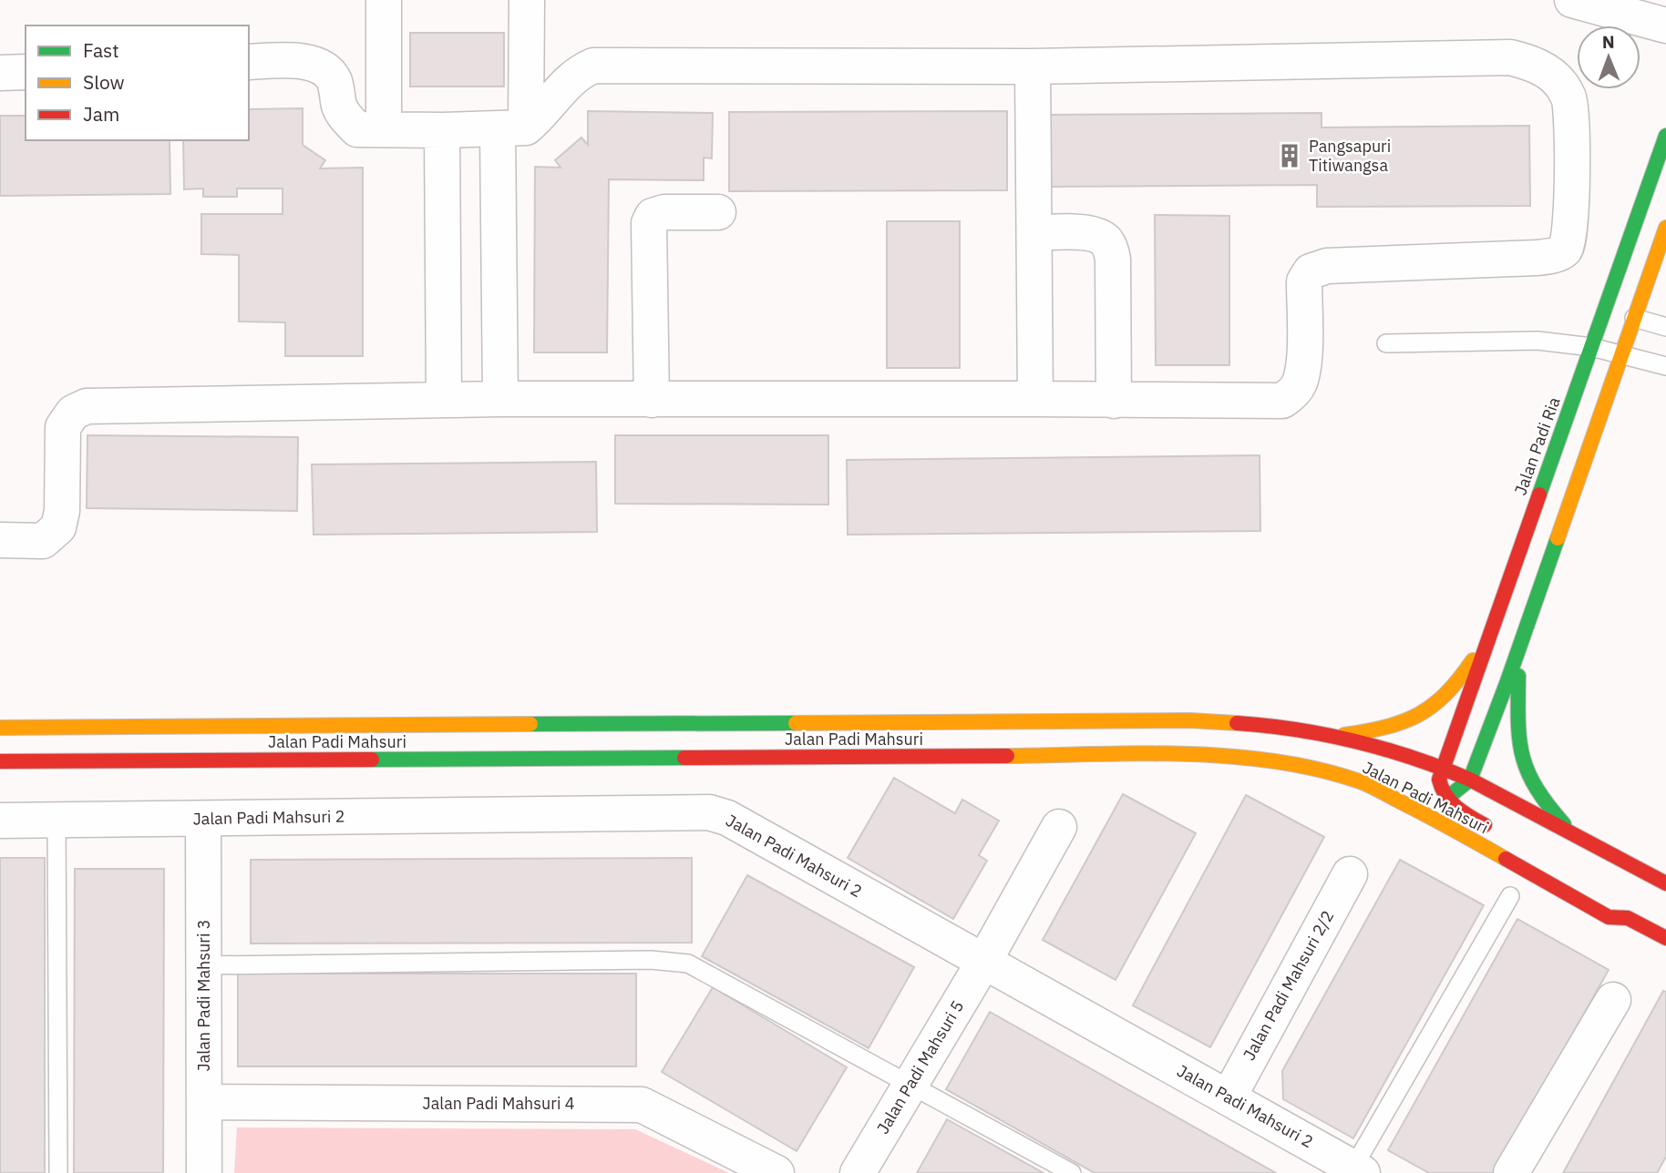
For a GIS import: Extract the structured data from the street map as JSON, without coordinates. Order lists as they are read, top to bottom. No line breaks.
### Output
{"streets":{"main road":["Jalan Padi Ria","Jalan Padi Mahsuri"],"street":["Jalan Padi Mahsuri 2","Jalan Padi Mahsuri 2/2","Jalan Padi Mahsuri 3","Jalan Padi Mahsuri 5","Jalan Padi Mahsuri 4"]},"crossings":[["Jalan Padi Ria","Jalan Padi Mahsuri"],["Jalan Padi Mahsuri 2","Jalan Padi Mahsuri 2/2"],["Jalan Padi Mahsuri 2","Jalan Padi Mahsuri 3"],["Jalan Padi Mahsuri 2","Jalan Padi Mahsuri 5"],["Jalan Padi Mahsuri 3","Jalan Padi Mahsuri 4"]],"places":{"building":["Pangsapuri Titiwangsa"]},"legend":["Fast","Slow","Jam"],"north":"top"}
